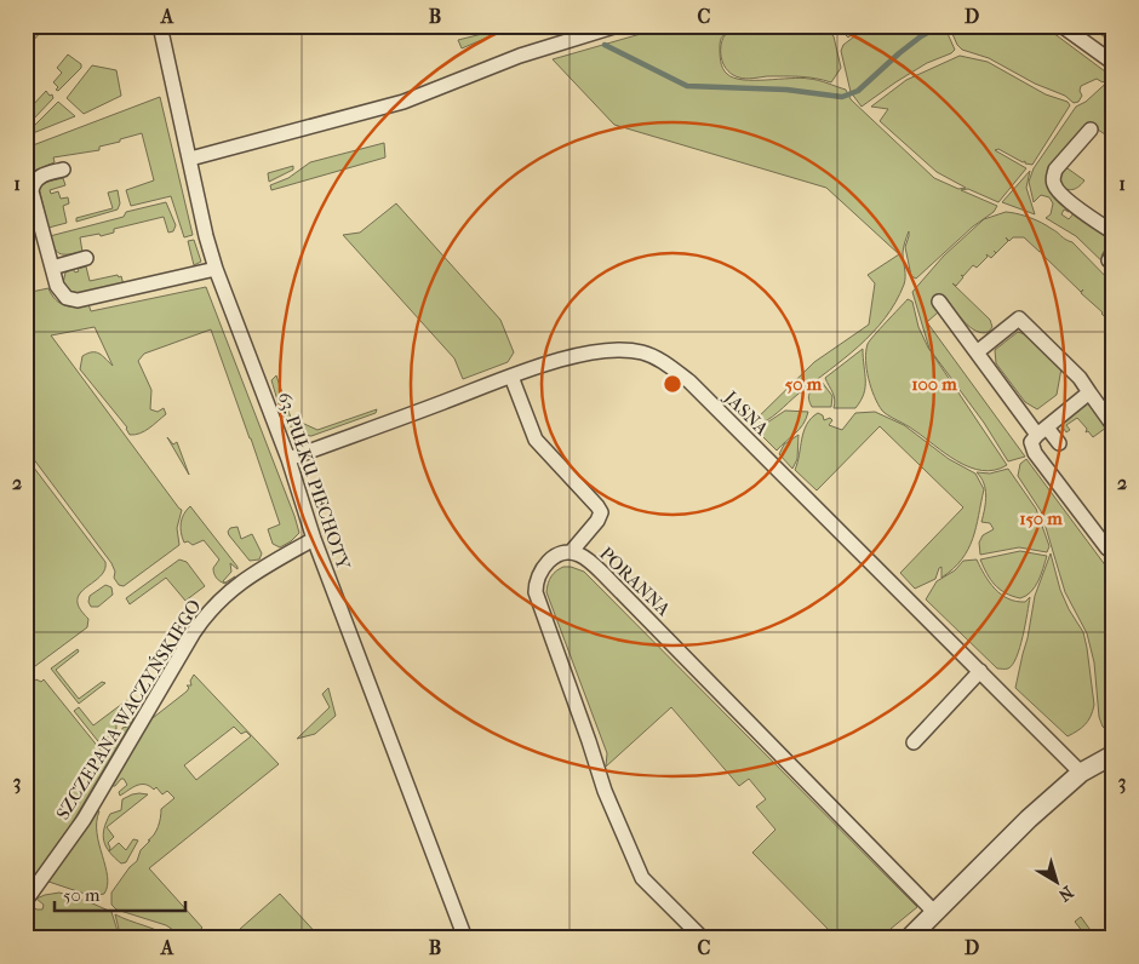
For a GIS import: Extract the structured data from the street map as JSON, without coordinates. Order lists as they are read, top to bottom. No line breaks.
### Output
{"streets":{"street":["JASNA","63. PUŁKU PIECHOTY","PORANNA","SZCZEPANA WACZYŃSKIEGO"]},"crossings":[["JASNA","63. PUŁKU PIECHOTY"],["63. PUŁKU PIECHOTY","SZCZEPANA WACZYŃSKIEGO"]],"scale_bar":"50 m","north":"bottom right","grid":{"columns":["A","B","C","D"],"rows":["1","2","3"]},"rings":["50 m","100 m","150 m"]}
